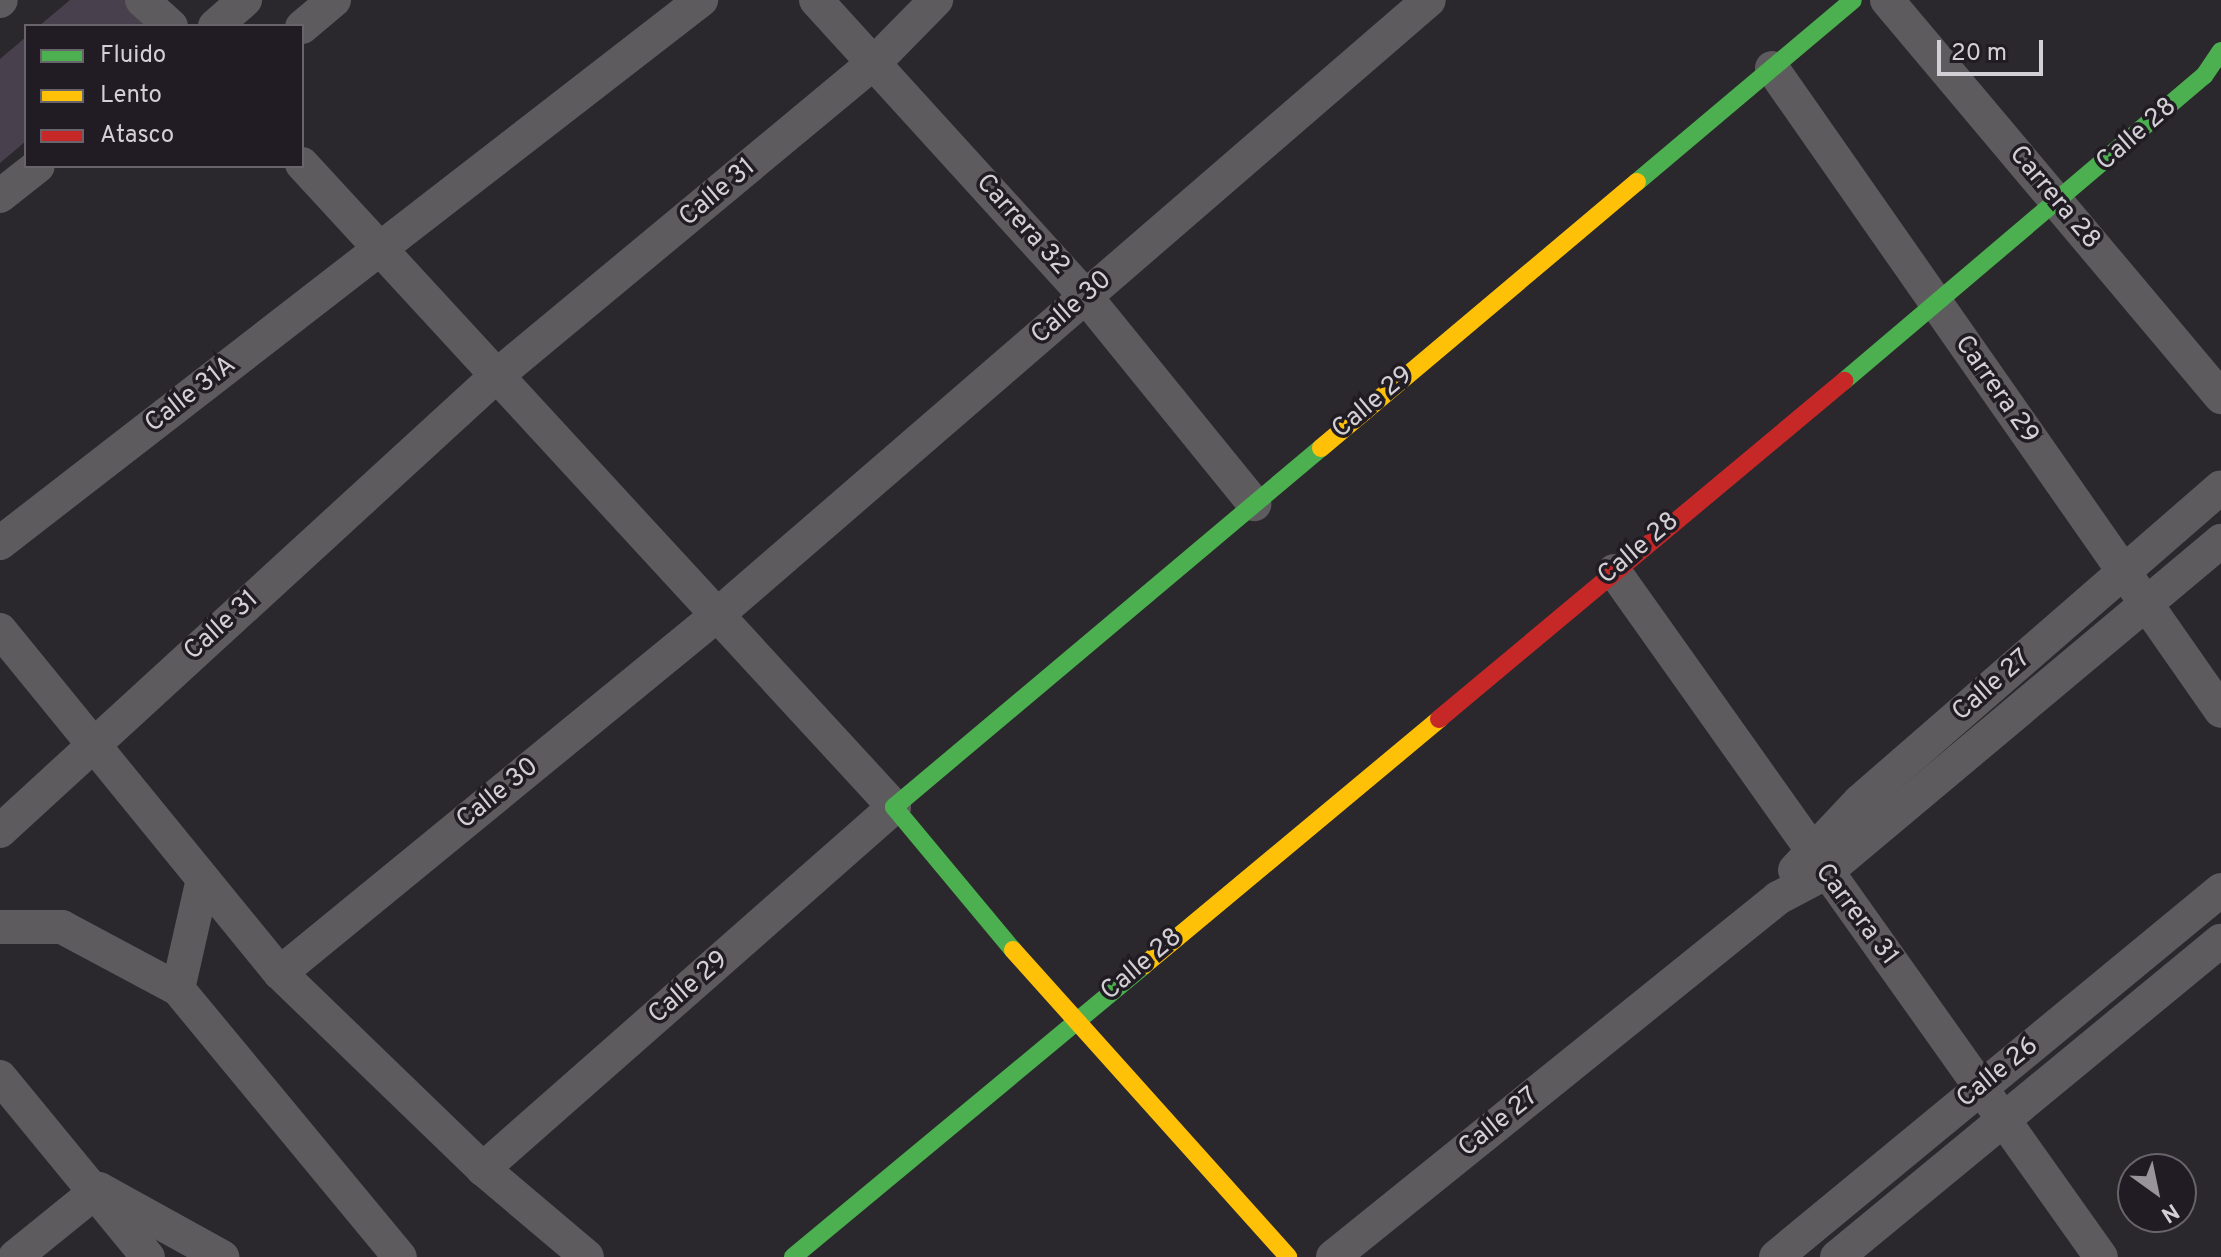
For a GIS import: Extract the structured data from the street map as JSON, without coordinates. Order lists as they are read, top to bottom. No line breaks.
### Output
{"streets":{"street":["Calle 28","Calle 31","Carrera 28","Carrera 32","Calle 30","Carrera 29","Calle 31A","Calle 29","Calle 27","Carrera 31","Calle 26"]},"crossings":[["Calle 28","Carrera 28"],["Calle 28","Carrera 29"],["Calle 28","Carrera 31"],["Calle 31","Carrera 32"],["Carrera 32","Calle 30"],["Carrera 32","Calle 29"],["Carrera 29","Calle 29"],["Carrera 29","Calle 27"],["Calle 27","Carrera 31"],["Carrera 31","Calle 26"]],"legend":["Fluido","Lento","Atasco"],"scale_bar":"20 m","north":"bottom right"}
